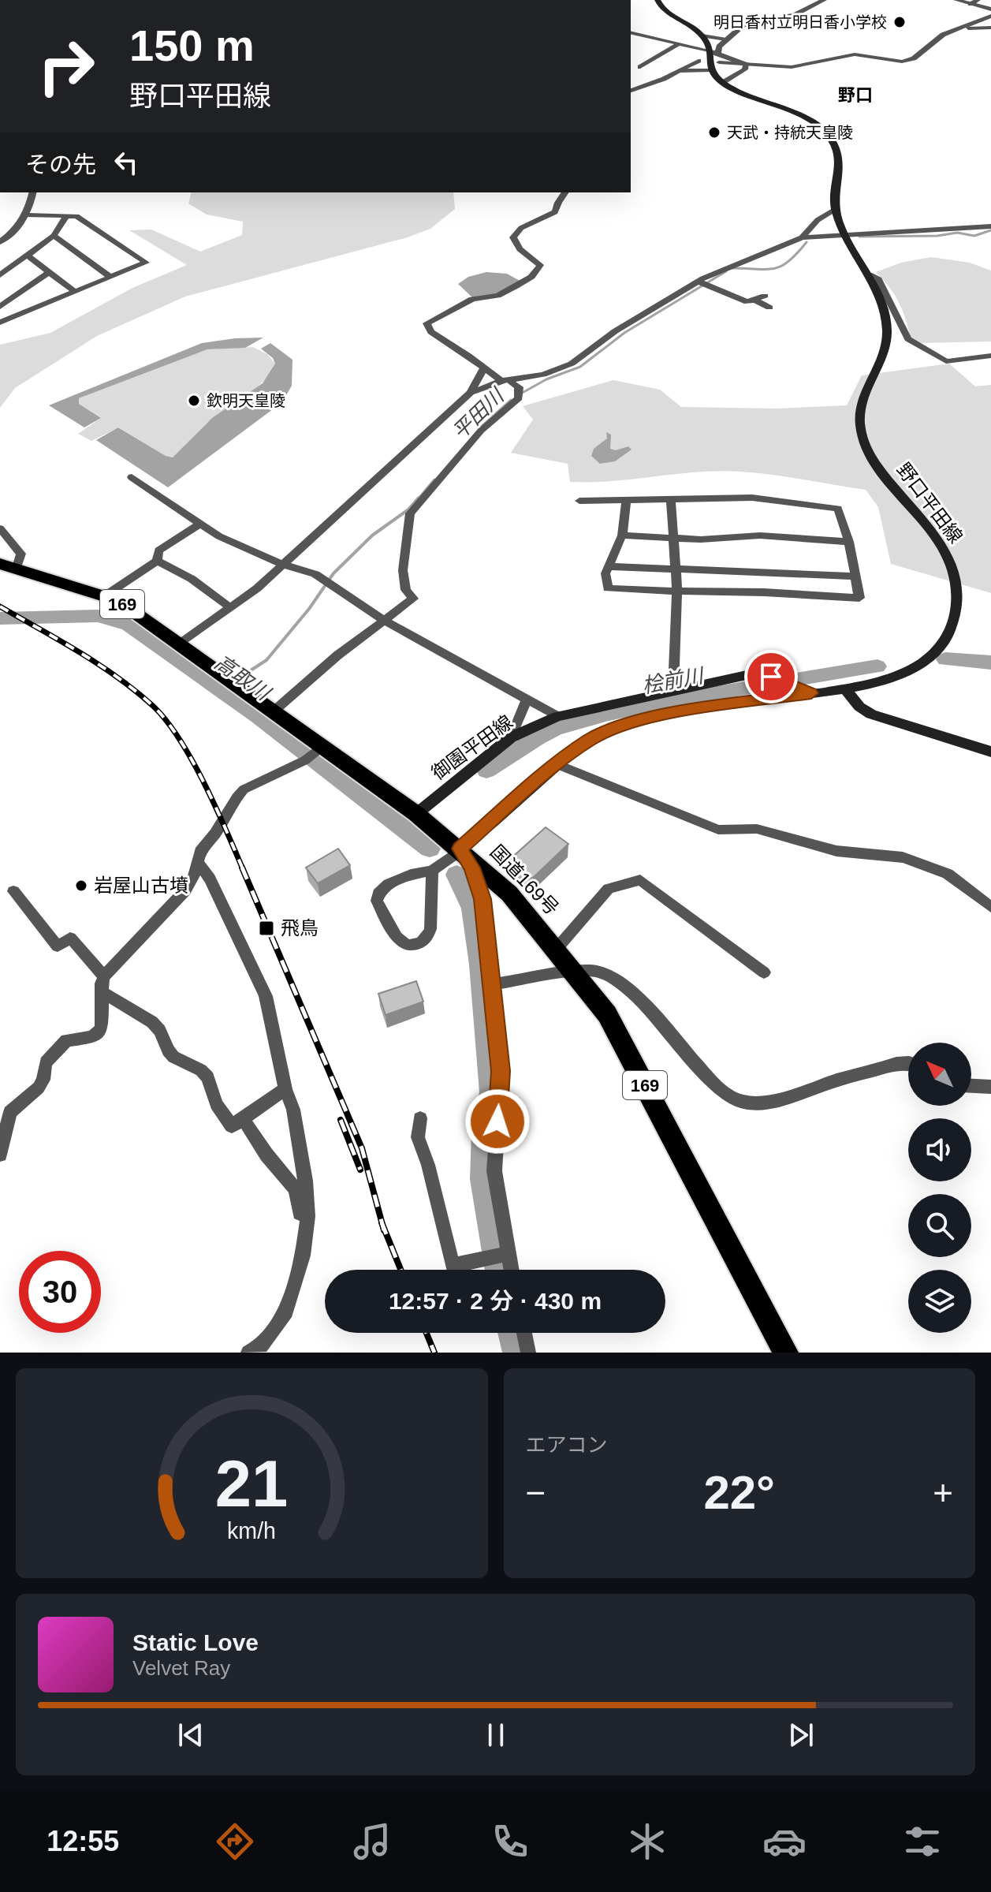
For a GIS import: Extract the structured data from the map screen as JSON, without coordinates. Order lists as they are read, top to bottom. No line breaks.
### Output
{"streets":{"highway":["169","国道169号"],"main road":["野口平田線","御園平田線"]},"crossings":[["野口平田線","御園平田線"],["野口平田線","国道169号"],["御園平田線","国道169号"]],"districts":["野口"],"water":["平田川","高取川","桧前川"],"places":{"other":["明日香村立明日香小学校","天武・持統天皇陵","欽明天皇陵","岩屋山古墳"],"transit":["飛鳥"]},"north":"top left","page":{"turn":["150 m","野口平田線"],"then":"その先","limit":"30","trip":"12:57 · 2 分 · 430 m","tile":"エアコン","heat":["−","22°","+"],"song":["Static Love","Velvet Ray"],"tabs":"12:55","gauge":["21","km/h"]}}
